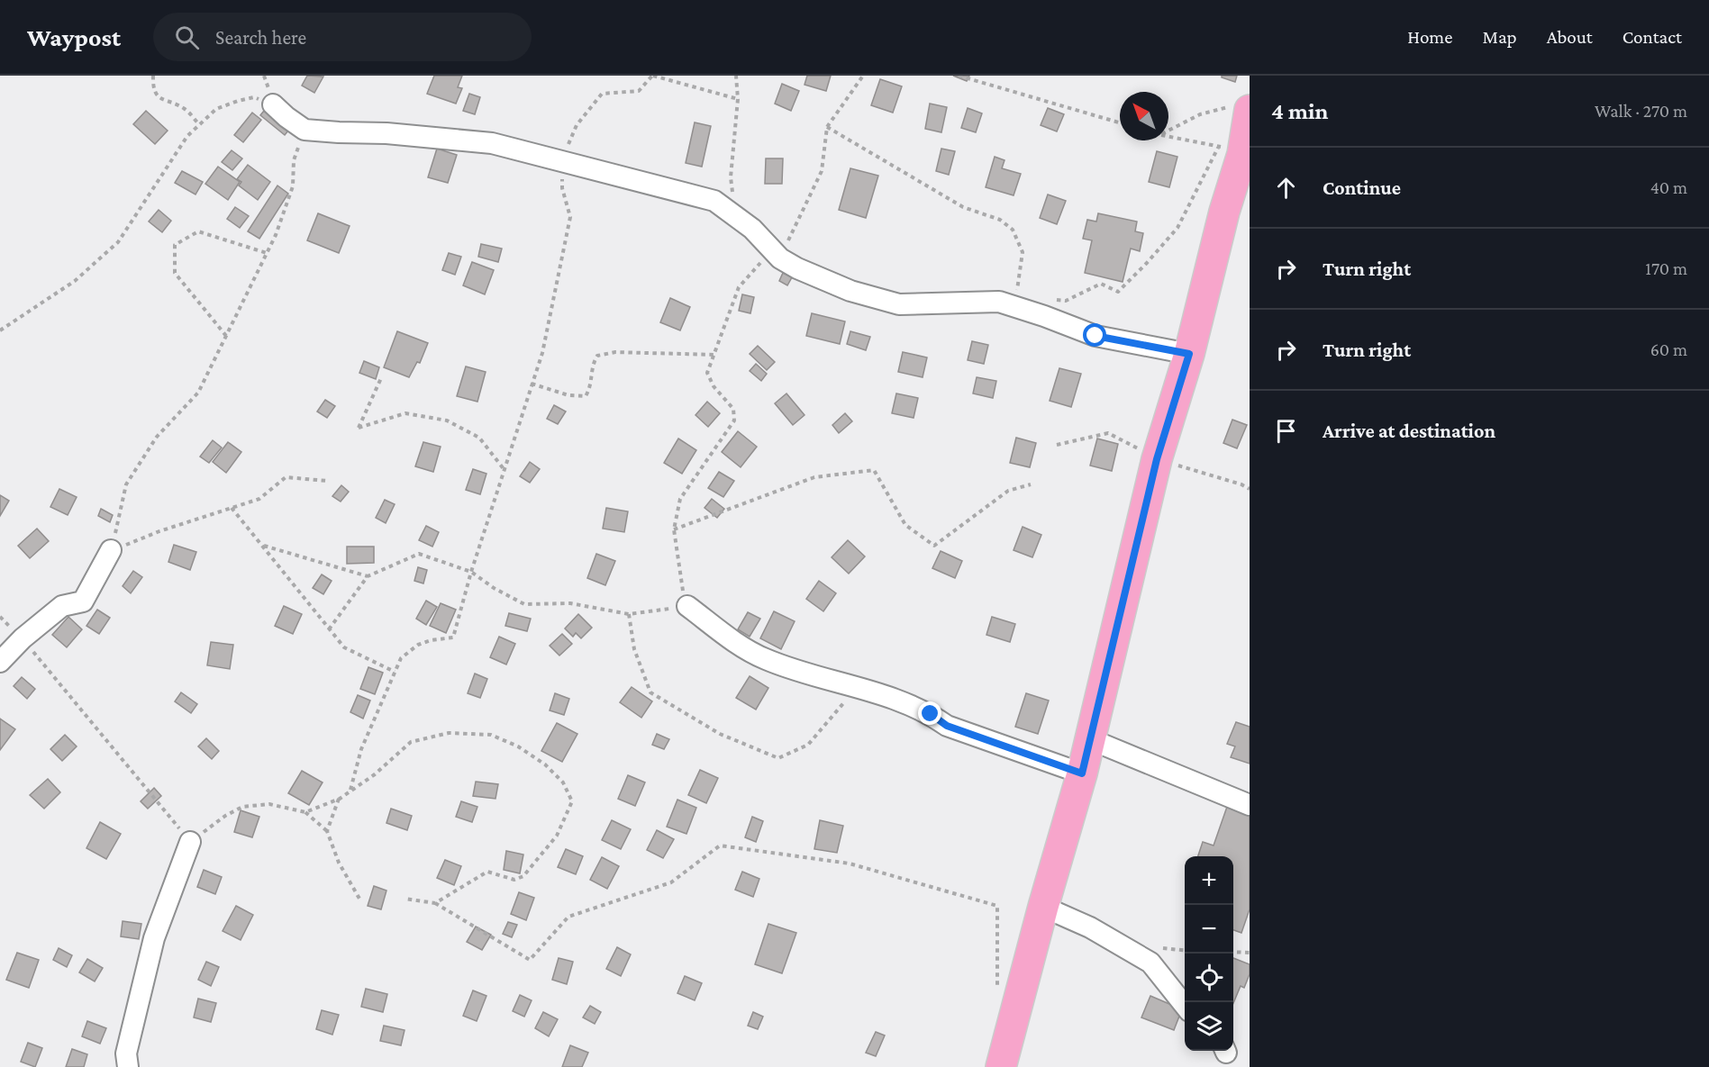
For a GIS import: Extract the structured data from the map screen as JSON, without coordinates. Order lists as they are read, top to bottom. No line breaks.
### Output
{"north":"top left","page":{"header":"Waypost","search":"Search here","nav":["Home","Map","About","Contact"],"heading":["4 min","Walk · 270 m"],"list":[["Continue","40 m"],["Turn right","170 m"],["Turn right","60 m"],"Arrive at destination"],"map_buttons":["+","−"]}}
